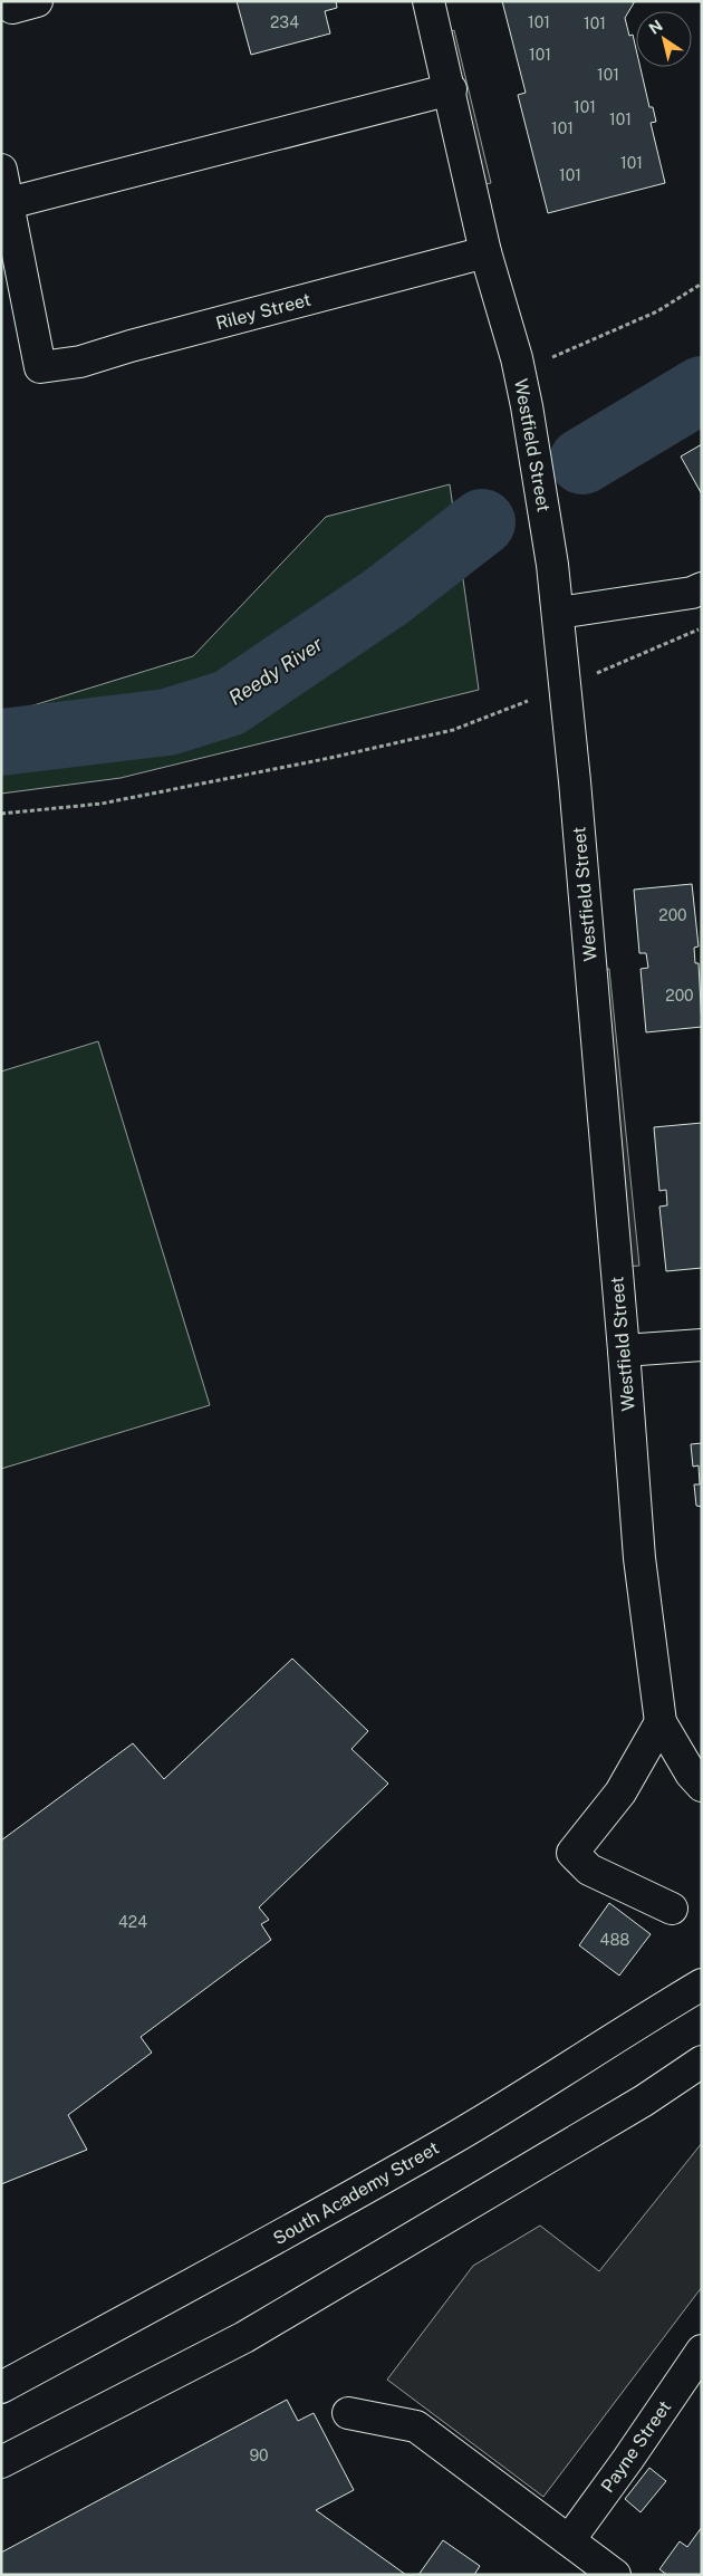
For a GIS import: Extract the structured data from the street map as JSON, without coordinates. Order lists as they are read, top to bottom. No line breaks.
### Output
{"streets":{"main road":["Riley Street","Westfield Street","South Academy Street","Payne Street"]},"crossings":[["Riley Street","Westfield Street"]],"water":["Reedy River"],"house_numbers":["234","101","101","101","101","101","101","101","101","101","200","200","424","488","90"],"north":"top left"}
